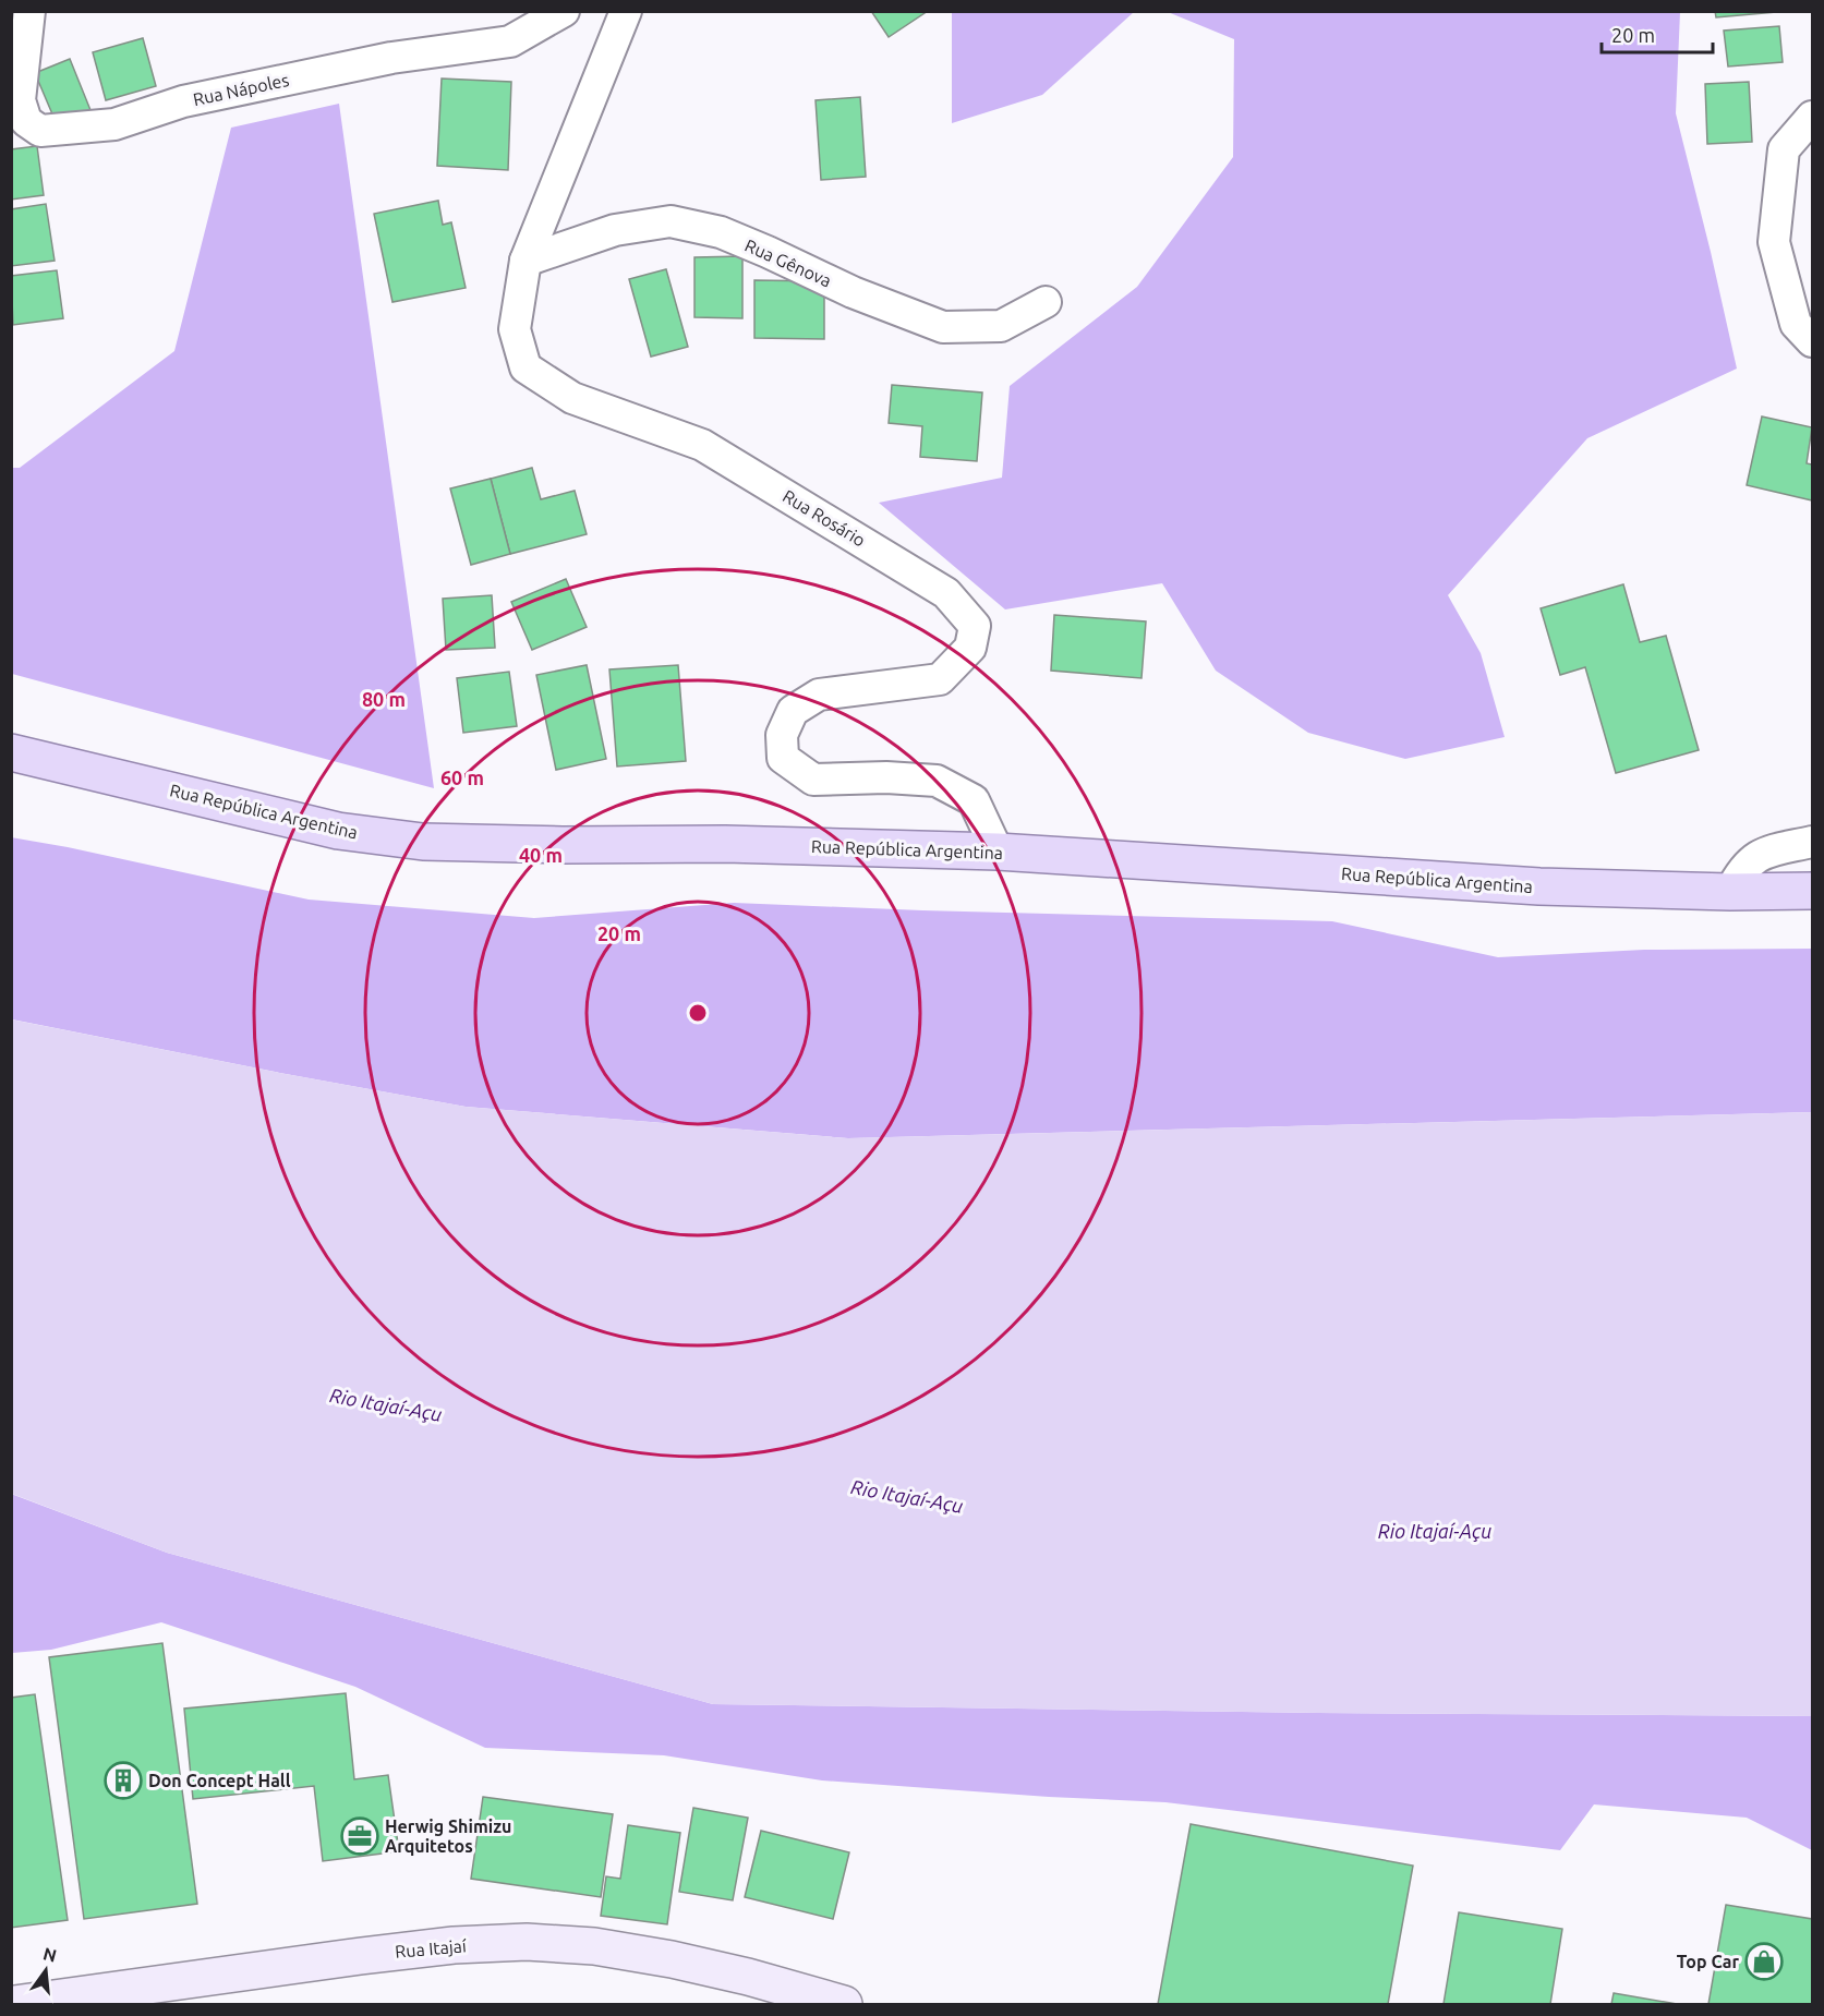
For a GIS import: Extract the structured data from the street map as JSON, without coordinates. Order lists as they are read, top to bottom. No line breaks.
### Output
{"streets":{"main road":["Rua República Argentina","Rua Itajaí"],"street":["Rua Nápoles","Rua Gênova","Rua Rosário"]},"crossings":[["Rua Gênova","Rua Rosário"],["Rua Rosário","Rua República Argentina"]],"water":["Rio Itajaí-Açu"],"places":{"building":["Don Concept Hall"],"office":["Herwig Shimizu Arquitetos"],"shop":["Top Car"]},"scale_bar":"20 m","north":"top","rings":["80 m","60 m","40 m","20 m"]}
